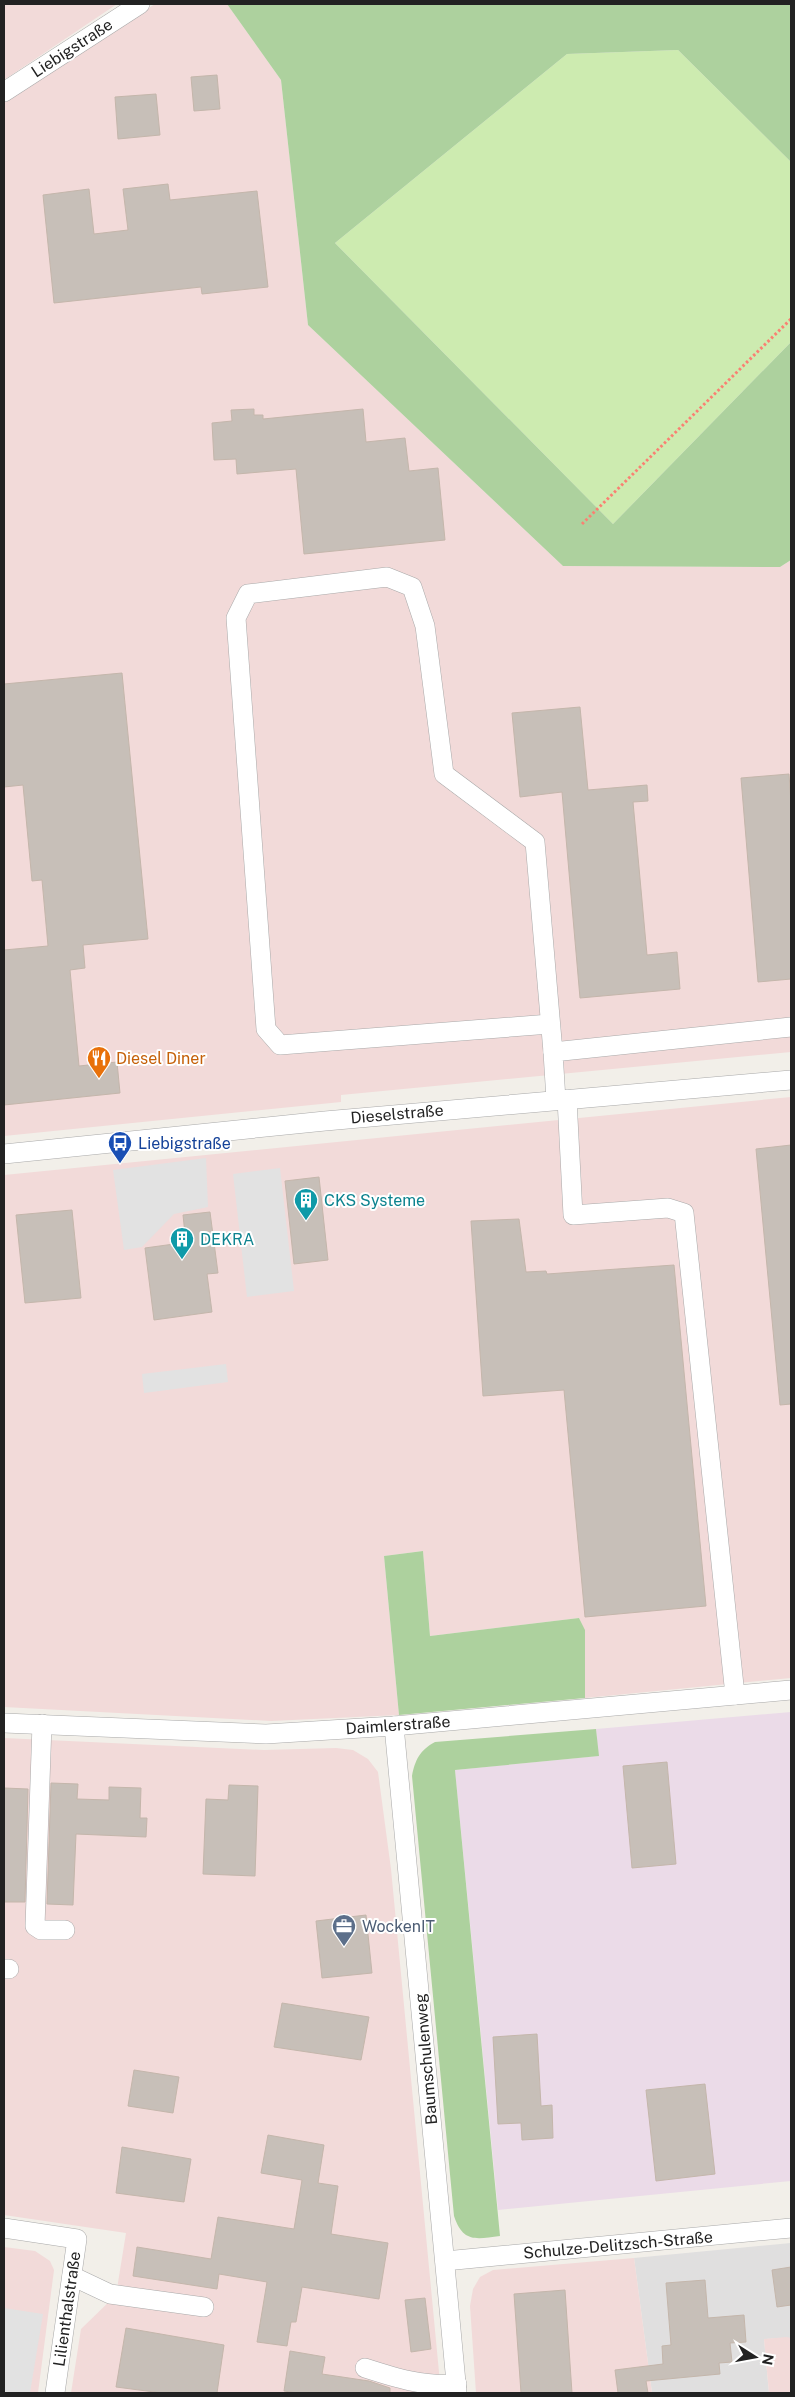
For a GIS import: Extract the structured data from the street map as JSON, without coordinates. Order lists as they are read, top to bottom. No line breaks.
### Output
{"streets":{"street":["Liebigstraße","Dieselstraße","Daimlerstraße","Baumschulenweg","Schulze-Delitzsch-Straße","Lilienthalstraße"]},"crossings":[["Daimlerstraße","Baumschulenweg"],["Baumschulenweg","Schulze-Delitzsch-Straße"]],"places":{"restaurant":["Diesel Diner"],"bus stop":["Liebigstraße"],"building":["CKS Systeme","DEKRA"],"office":["WockenIT"]},"north":"right"}
